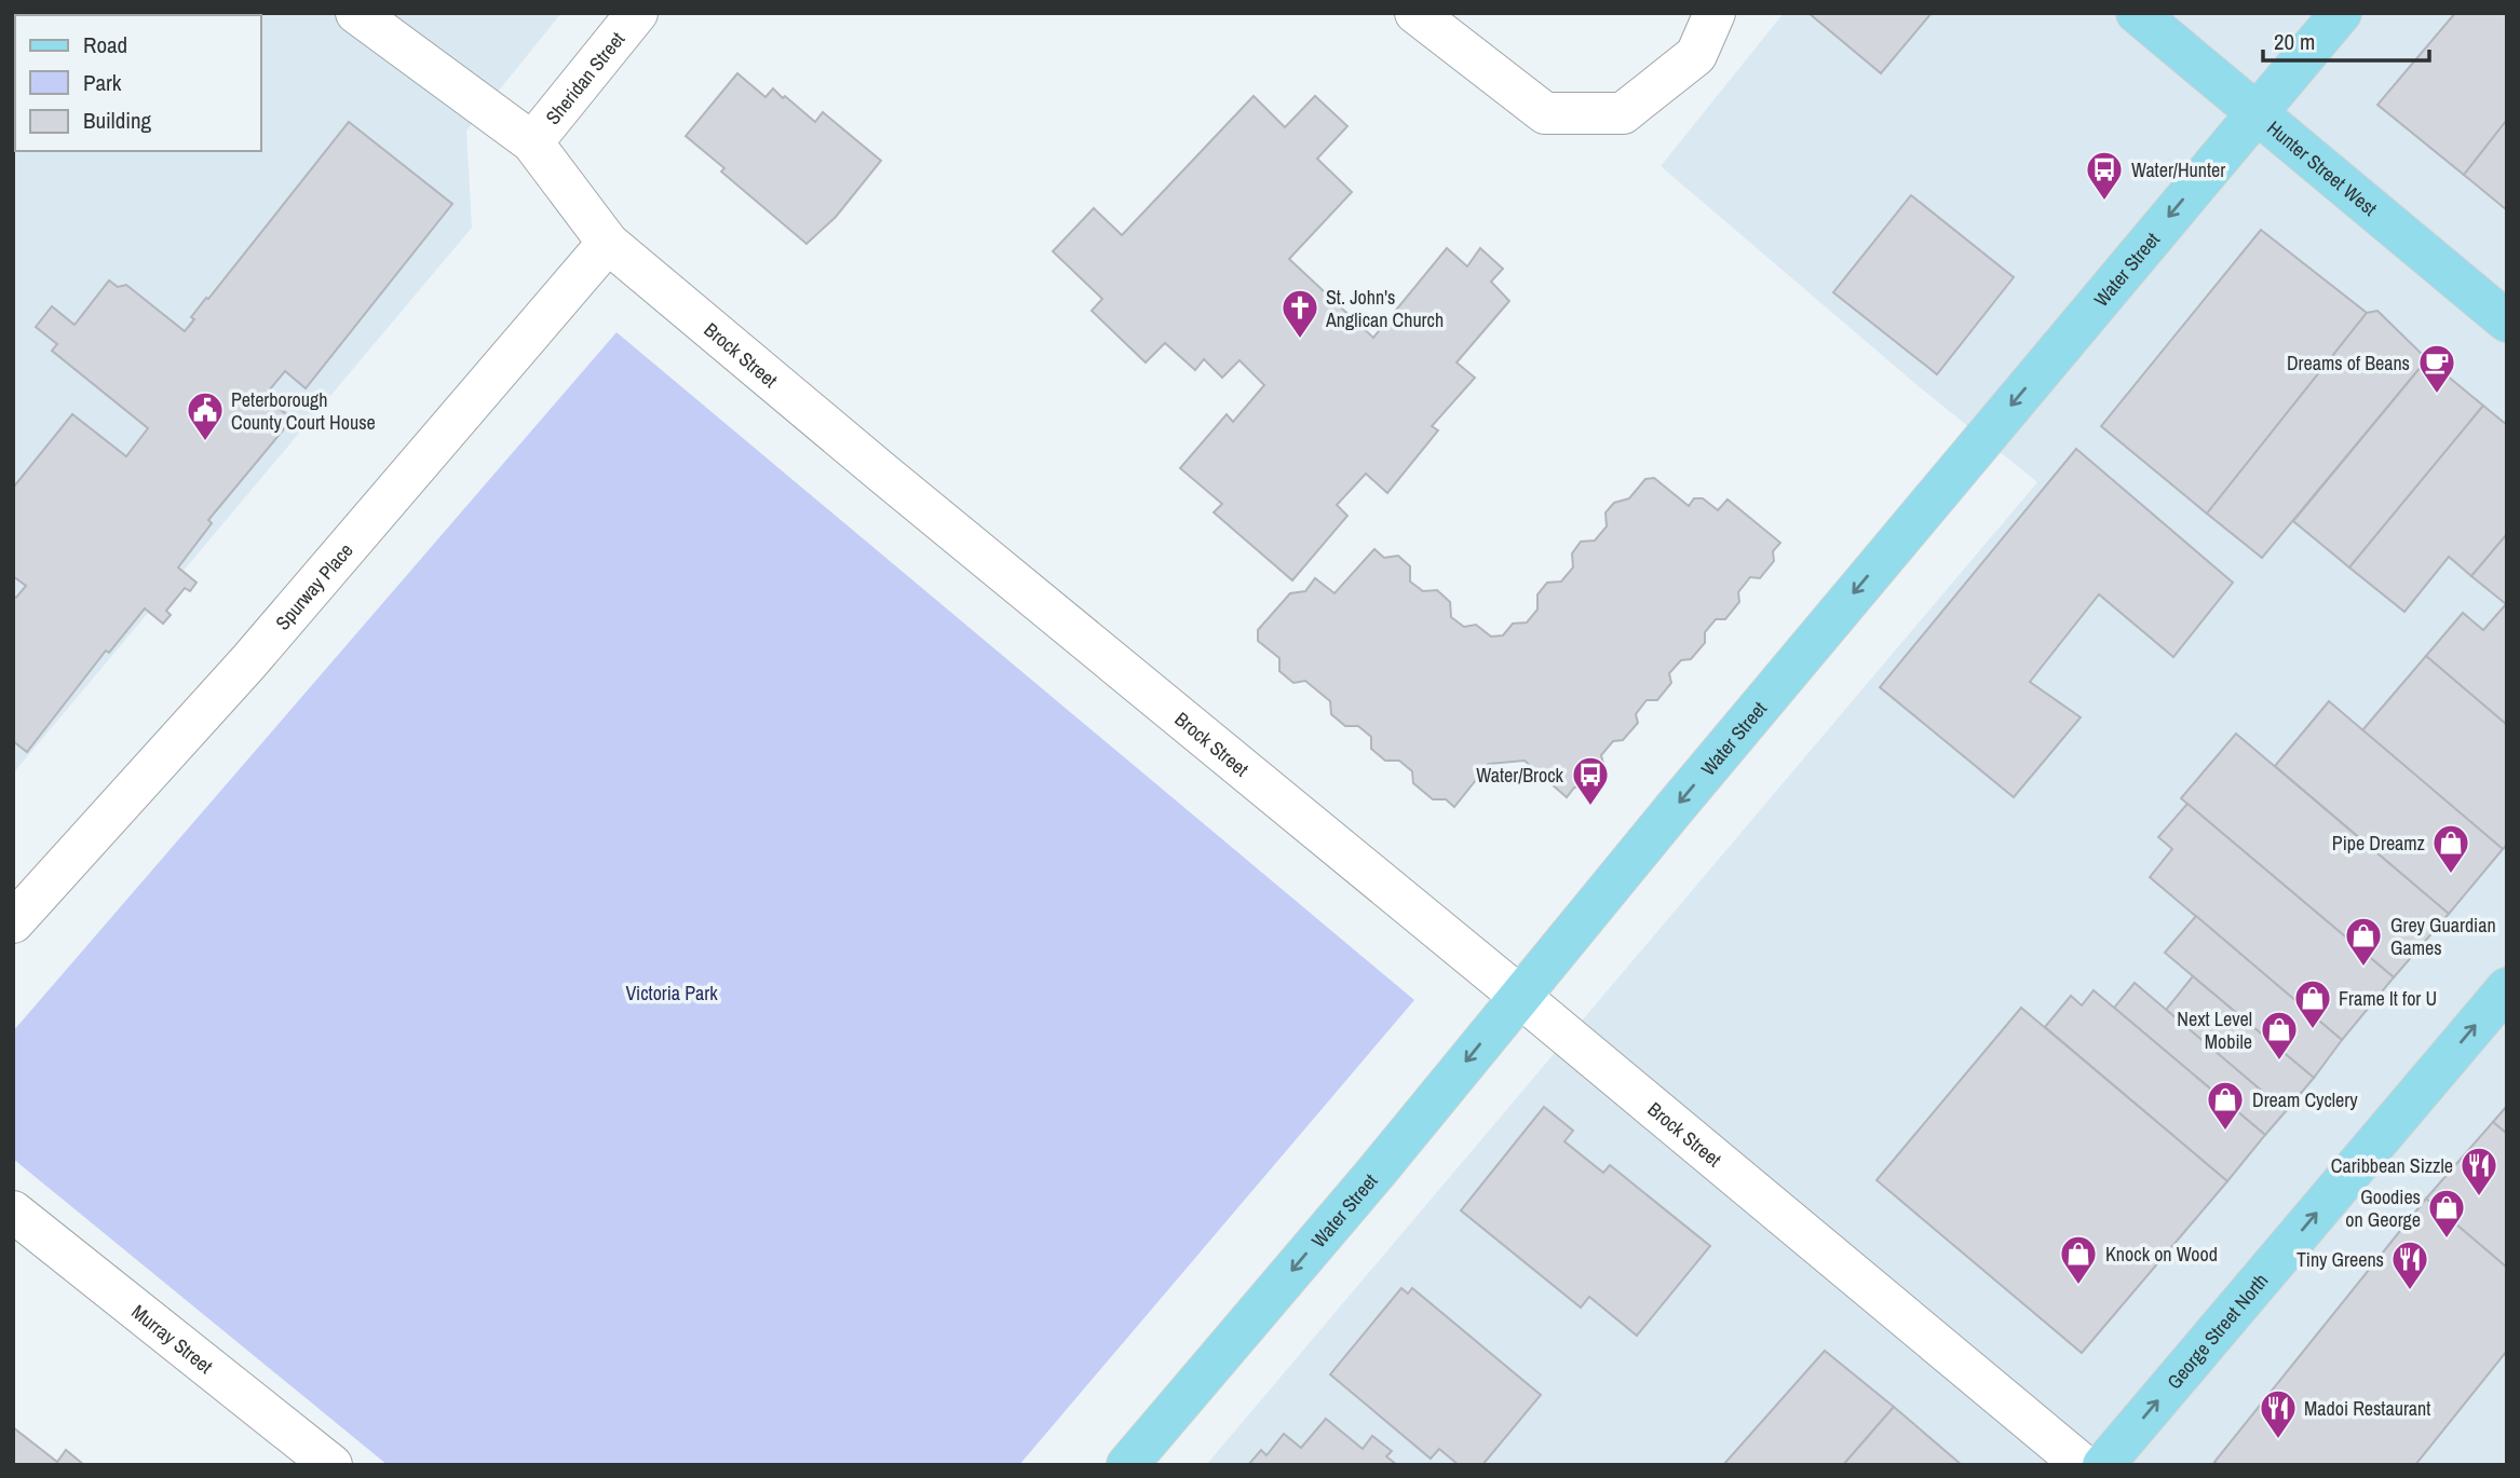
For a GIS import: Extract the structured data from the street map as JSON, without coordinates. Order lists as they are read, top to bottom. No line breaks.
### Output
{"streets":{"main road":["Hunter Street West","Water Street","George Street North"],"street":["Sheridan Street","Brock Street","Spurway Place","Murray Street"]},"crossings":[["Sheridan Street","Brock Street"],["Hunter Street West","Water Street"],["Water Street","Brock Street"],["Brock Street","Spurway Place"]],"one_way":["Water Street","George Street North"],"parks":["Victoria Park"],"places":{"bus stop":["Water/Hunter","Water/Brock"],"church":["St. John's Anglican Church"],"cafe":["Dreams of Beans"],"public building":["Peterborough County Court House"],"shop":["Pipe Dreamz","Grey Guardian Games","Frame It for U","Next Level Mobile","Dream Cyclery","Goodies on George","Knock on Wood"],"restaurant":["Caribbean Sizzle","Tiny Greens","Madoi Restaurant"]},"legend":["Road","Park","Building"],"scale_bar":"20 m"}
